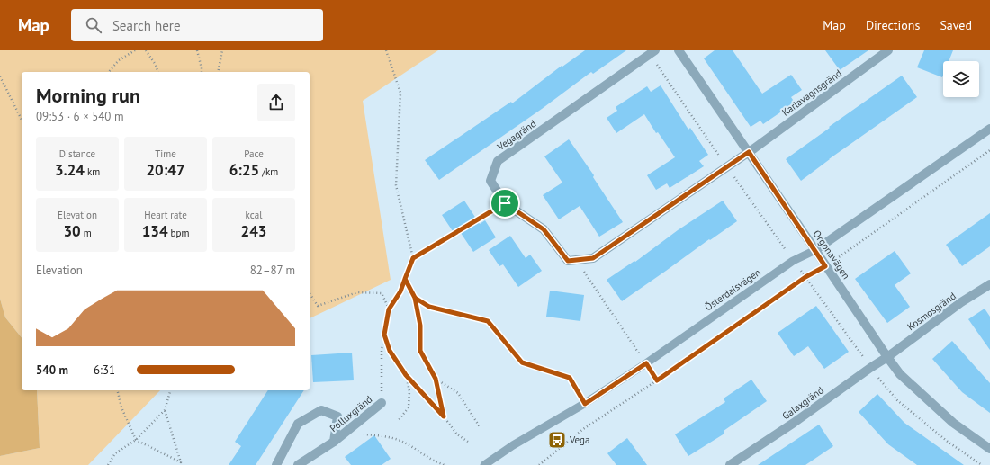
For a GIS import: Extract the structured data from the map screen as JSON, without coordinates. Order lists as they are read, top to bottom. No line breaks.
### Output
{"streets":{"street":["Karlavagnsgränd","Vegagränd","Orgonavägen","Österdalsvägen","Kosmosgränd","Galaxgränd","Polluxgränd"]},"crossings":[["Karlavagnsgränd","Orgonavägen"],["Orgonavägen","Österdalsvägen"],["Orgonavägen","Kosmosgränd"],["Orgonavägen","Galaxgränd"],["Kosmosgränd","Galaxgränd"]],"places":{"bus stop":["Vega"]},"page":{"header":"Map","search":"Search here","nav":["Map","Directions","Saved"],"heading":["Morning run","09:53 · 6 × 540 m"],"stats":[["Distance","3.24 km"],["Time","20:47"],["Pace","6:25 /km"],["Elevation","30 m"],["Heart rate","134 bpm"],["kcal","243"]],"chart":["Elevation","82–87 m"],"list":[{"name":"540 m","note":"6:31"}]}}
